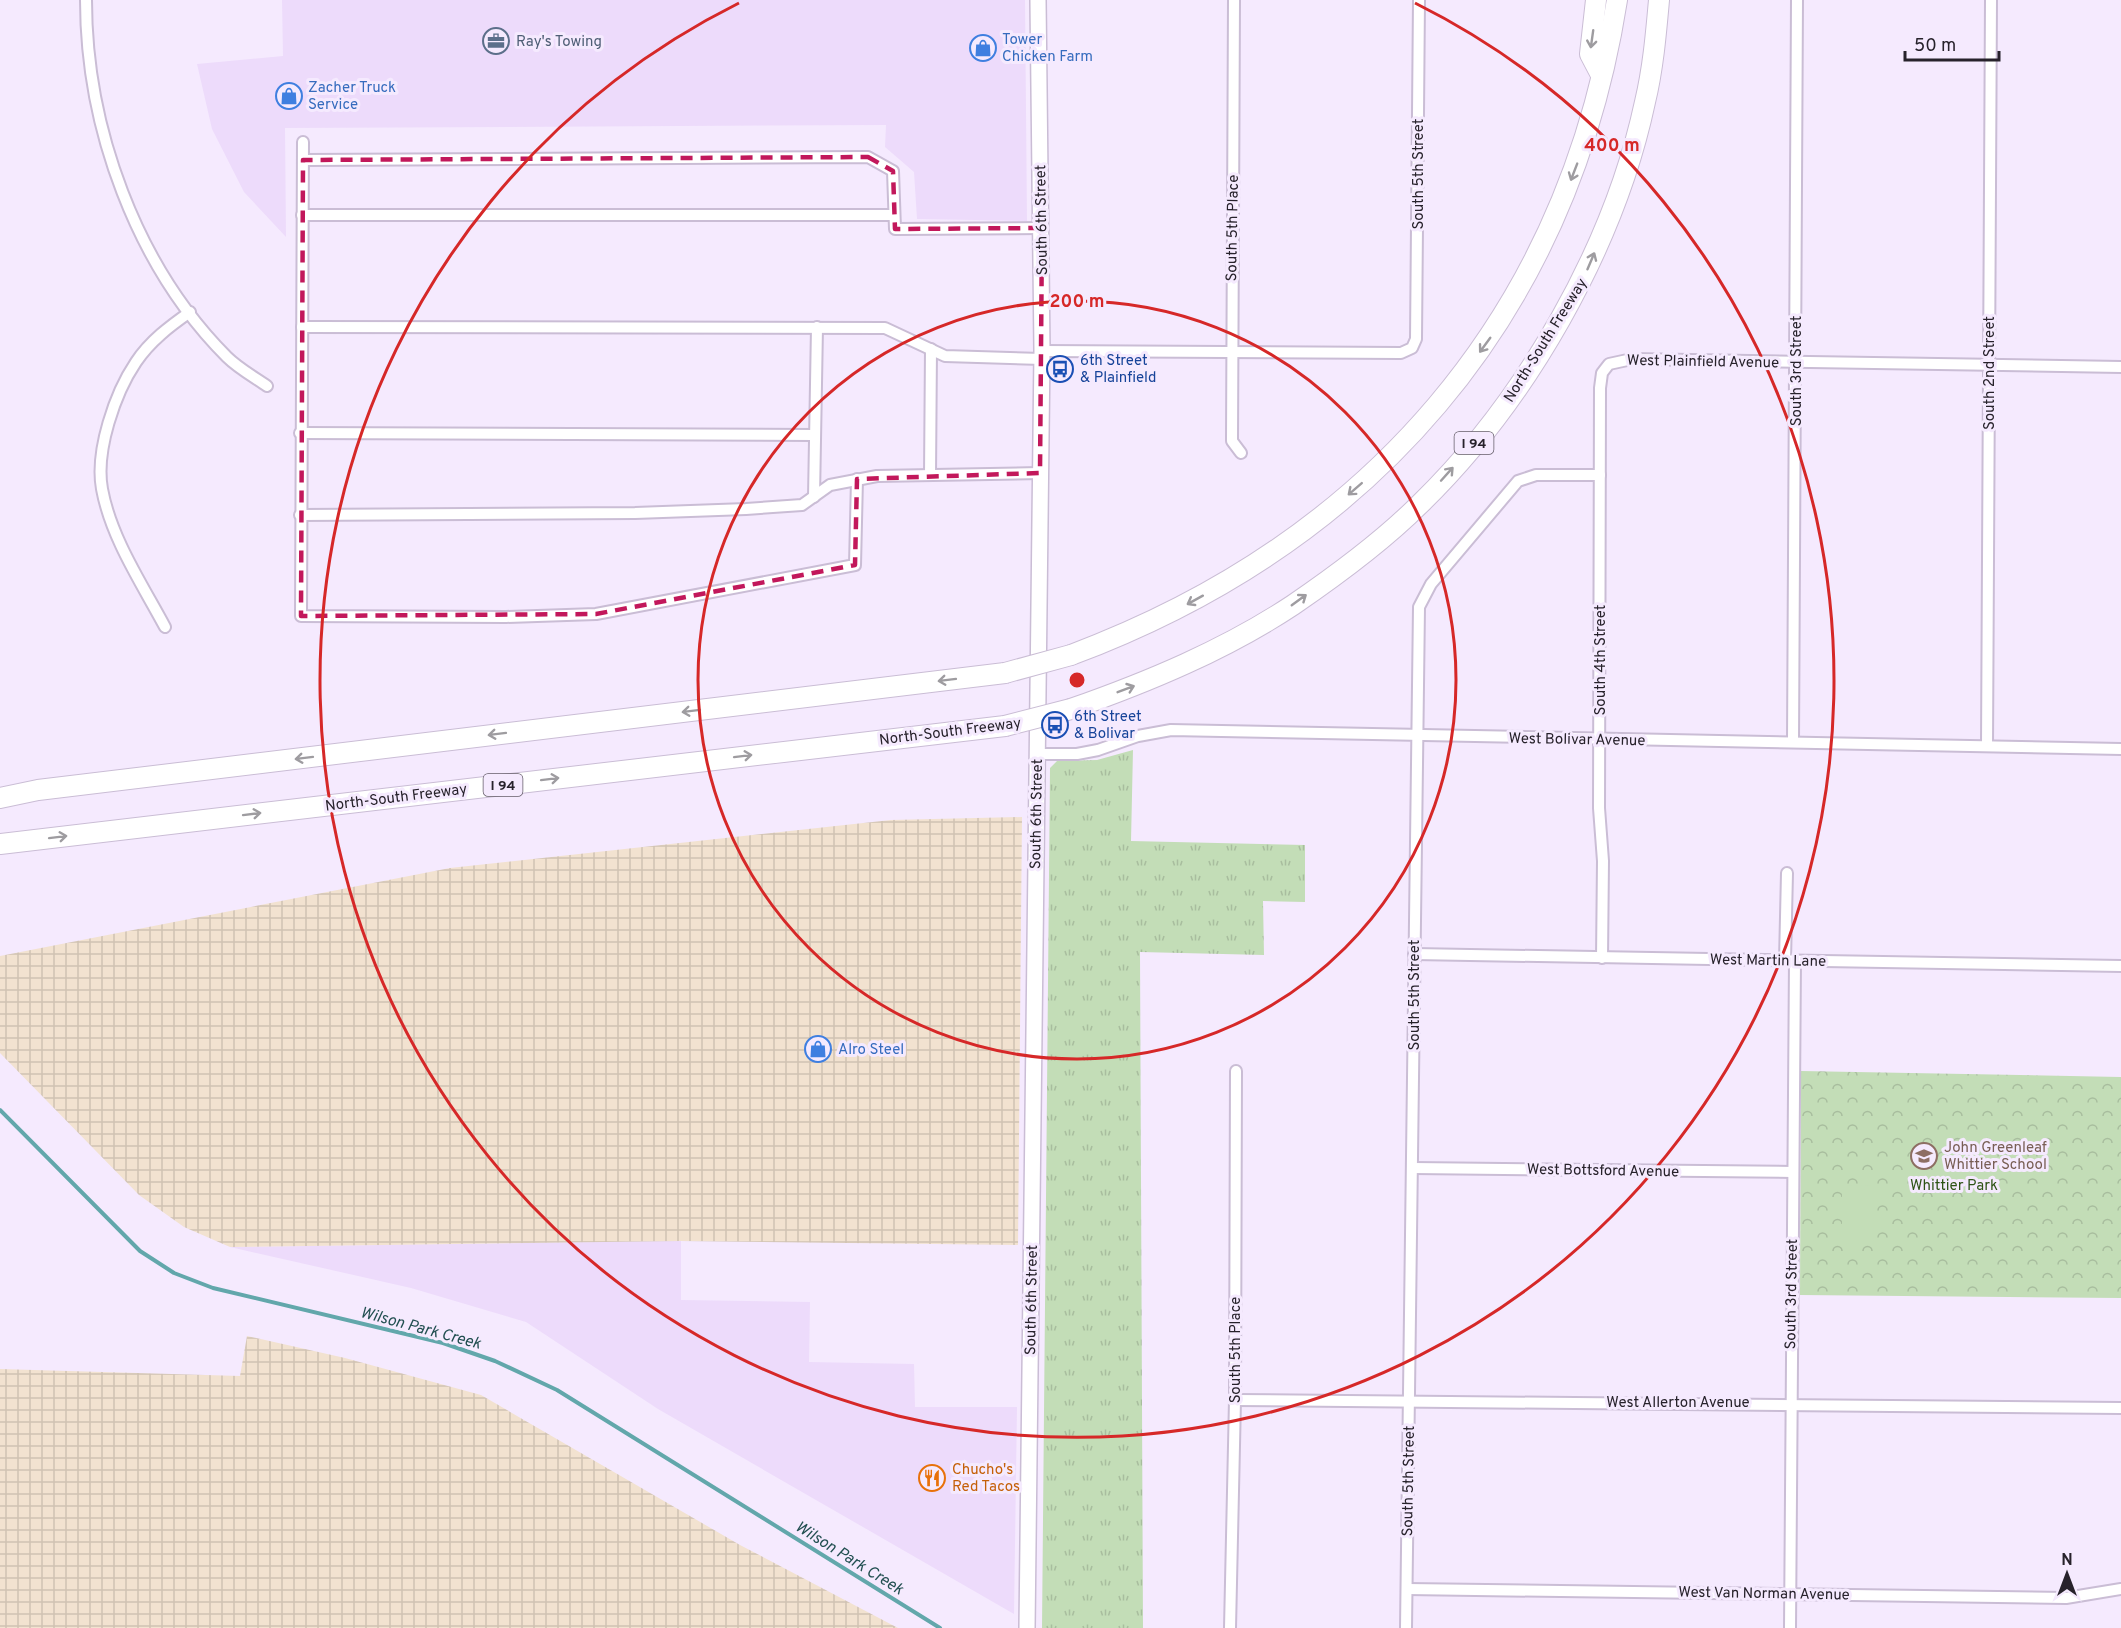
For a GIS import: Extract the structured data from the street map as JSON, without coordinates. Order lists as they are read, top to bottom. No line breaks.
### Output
{"streets":{"highway":["North-South Freeway","I 94"],"street":["South 5th Street","South 6th Street","South 5th Place","West Plainfield Avenue","South 3rd Street","South 2nd Street","South 4th Street","West Bolivar Avenue","West Martin Lane","West Bottsford Avenue","West Allerton Avenue","West Van Norman Avenue"]},"crossings":[["South 5th Street","South 5th Place"],["South 5th Street","South 4th Street"],["South 5th Street","West Bolivar Avenue"],["South 5th Street","West Martin Lane"],["South 5th Street","West Bottsford Avenue"],["South 5th Street","West Allerton Avenue"],["South 5th Street","West Van Norman Avenue"],["South 6th Street","West Bolivar Avenue"],["South 5th Place","West Allerton Avenue"],["West Plainfield Avenue","South 3rd Street"],["West Plainfield Avenue","South 2nd Street"],["West Plainfield Avenue","South 4th Street"],["South 3rd Street","West Bolivar Avenue"],["South 3rd Street","West Martin Lane"],["South 3rd Street","West Bottsford Avenue"],["South 3rd Street","West Allerton Avenue"],["South 3rd Street","West Van Norman Avenue"],["South 2nd Street","West Bolivar Avenue"],["South 4th Street","West Bolivar Avenue"],["South 4th Street","West Martin Lane"]],"water":["Wilson Park Creek"],"parks":["Whittier Park"],"places":{"office":["Ray's Towing"],"shop":["Tower Chicken Farm","Zacher Truck Service","Alro Steel"],"bus stop":["6th Street & Plainfield","6th Street & Bolivar"],"school or university":["John Greenleaf Whittier School"],"restaurant":["Chucho's Red Tacos"]},"scale_bar":"50 m","north":"top","rings":["400 m","200 m"]}
